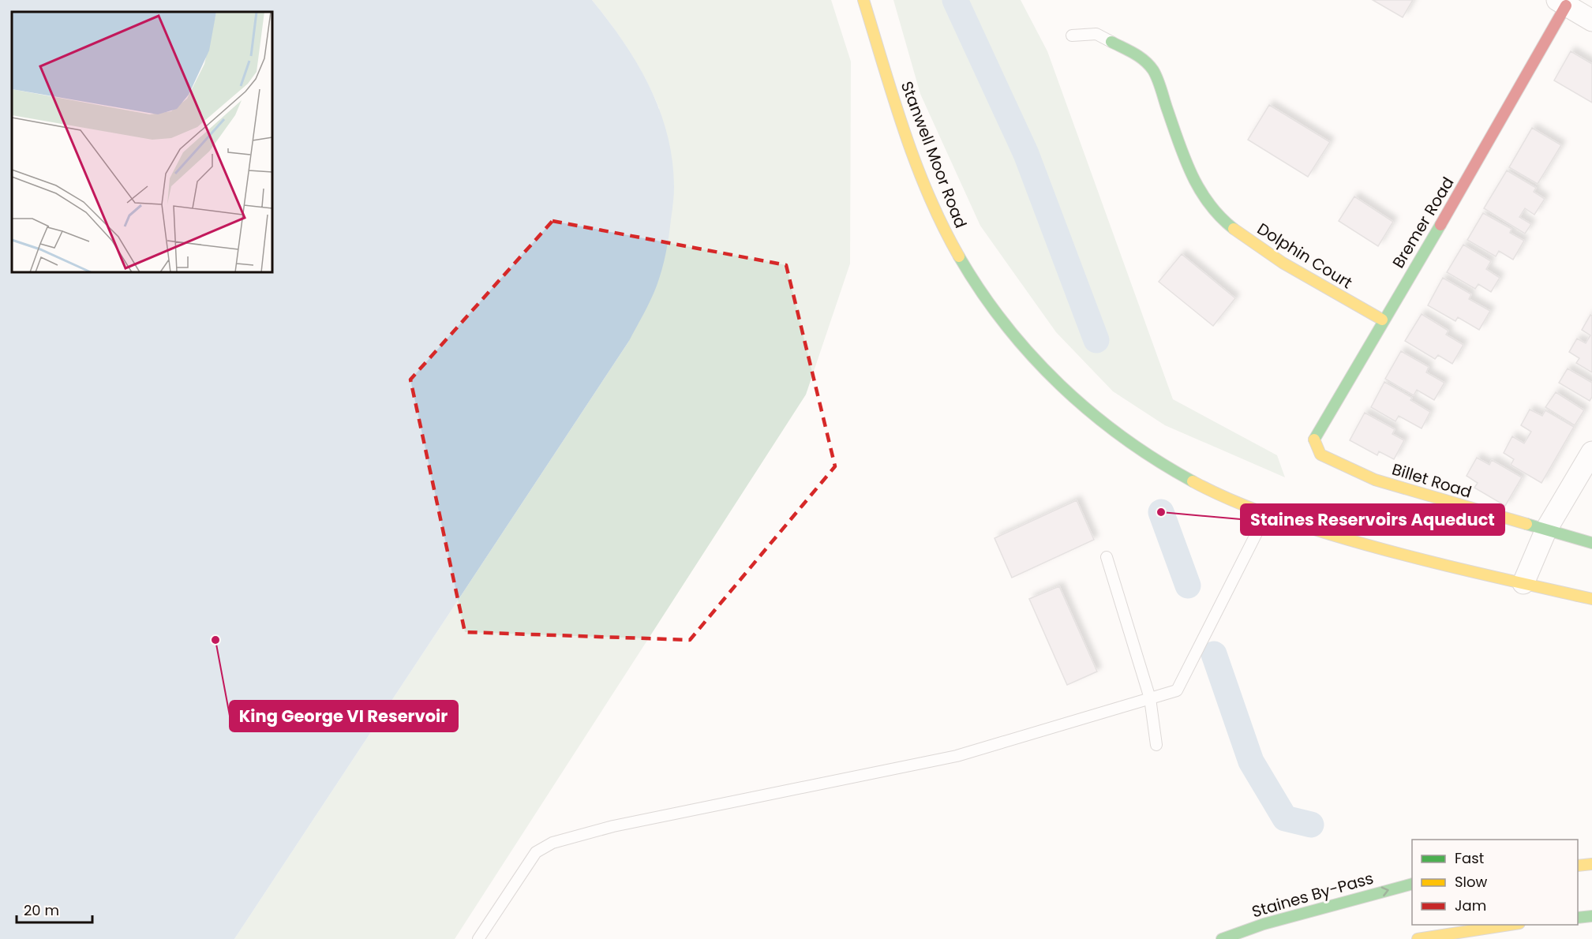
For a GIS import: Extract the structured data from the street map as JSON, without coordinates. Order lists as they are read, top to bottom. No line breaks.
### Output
{"streets":{"main road":["Stanwell Moor Road","Bremer Road","Dolphin Court","Billet Road","Staines By-Pass"]},"crossings":[["Bremer Road","Dolphin Court"],["Bremer Road","Billet Road"]],"one_way":["Staines By-Pass"],"places":["Staines Reservoirs Aqueduct","King George VI Reservoir"],"legend":["Fast","Slow","Jam"],"scale_bar":"20 m"}
